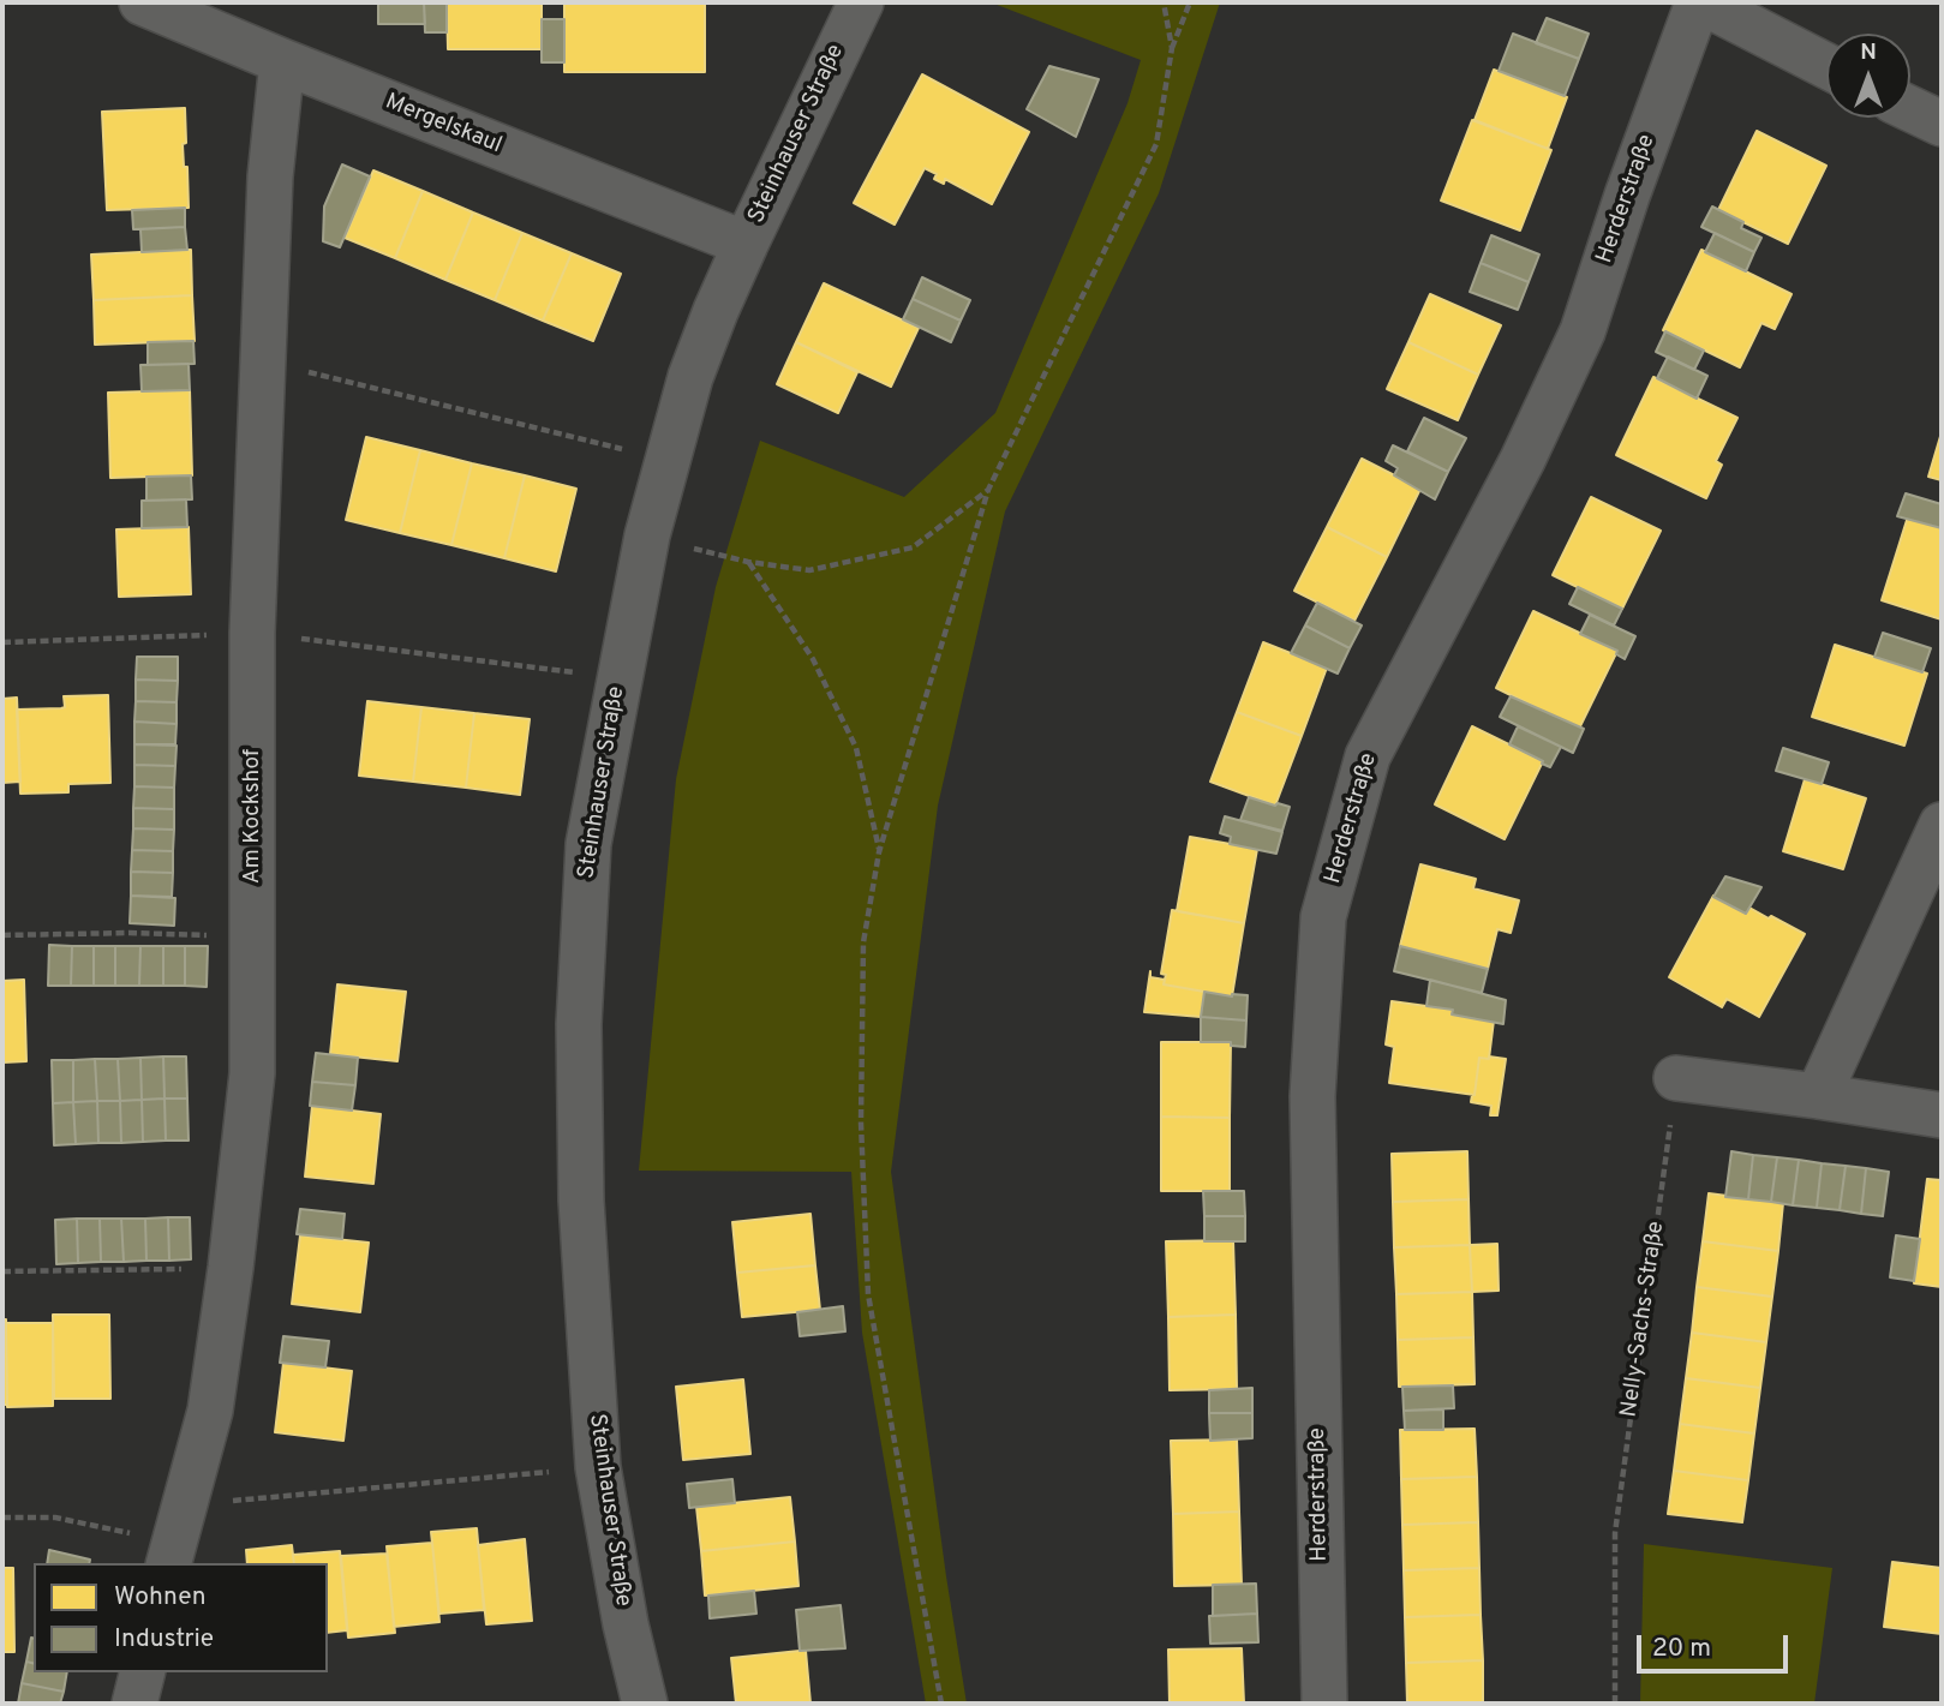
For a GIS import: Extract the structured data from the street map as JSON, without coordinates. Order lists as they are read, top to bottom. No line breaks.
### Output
{"streets":{"street":["Mergelskaul","Steinhauser Straße","Herderstraße","Am Kockshof"],"path":["Nelly-Sachs-Straße"]},"crossings":[["Mergelskaul","Steinhauser Straße"],["Mergelskaul","Am Kockshof"]],"legend":["Wohnen","Industrie"],"scale_bar":"20 m","north":"top"}
